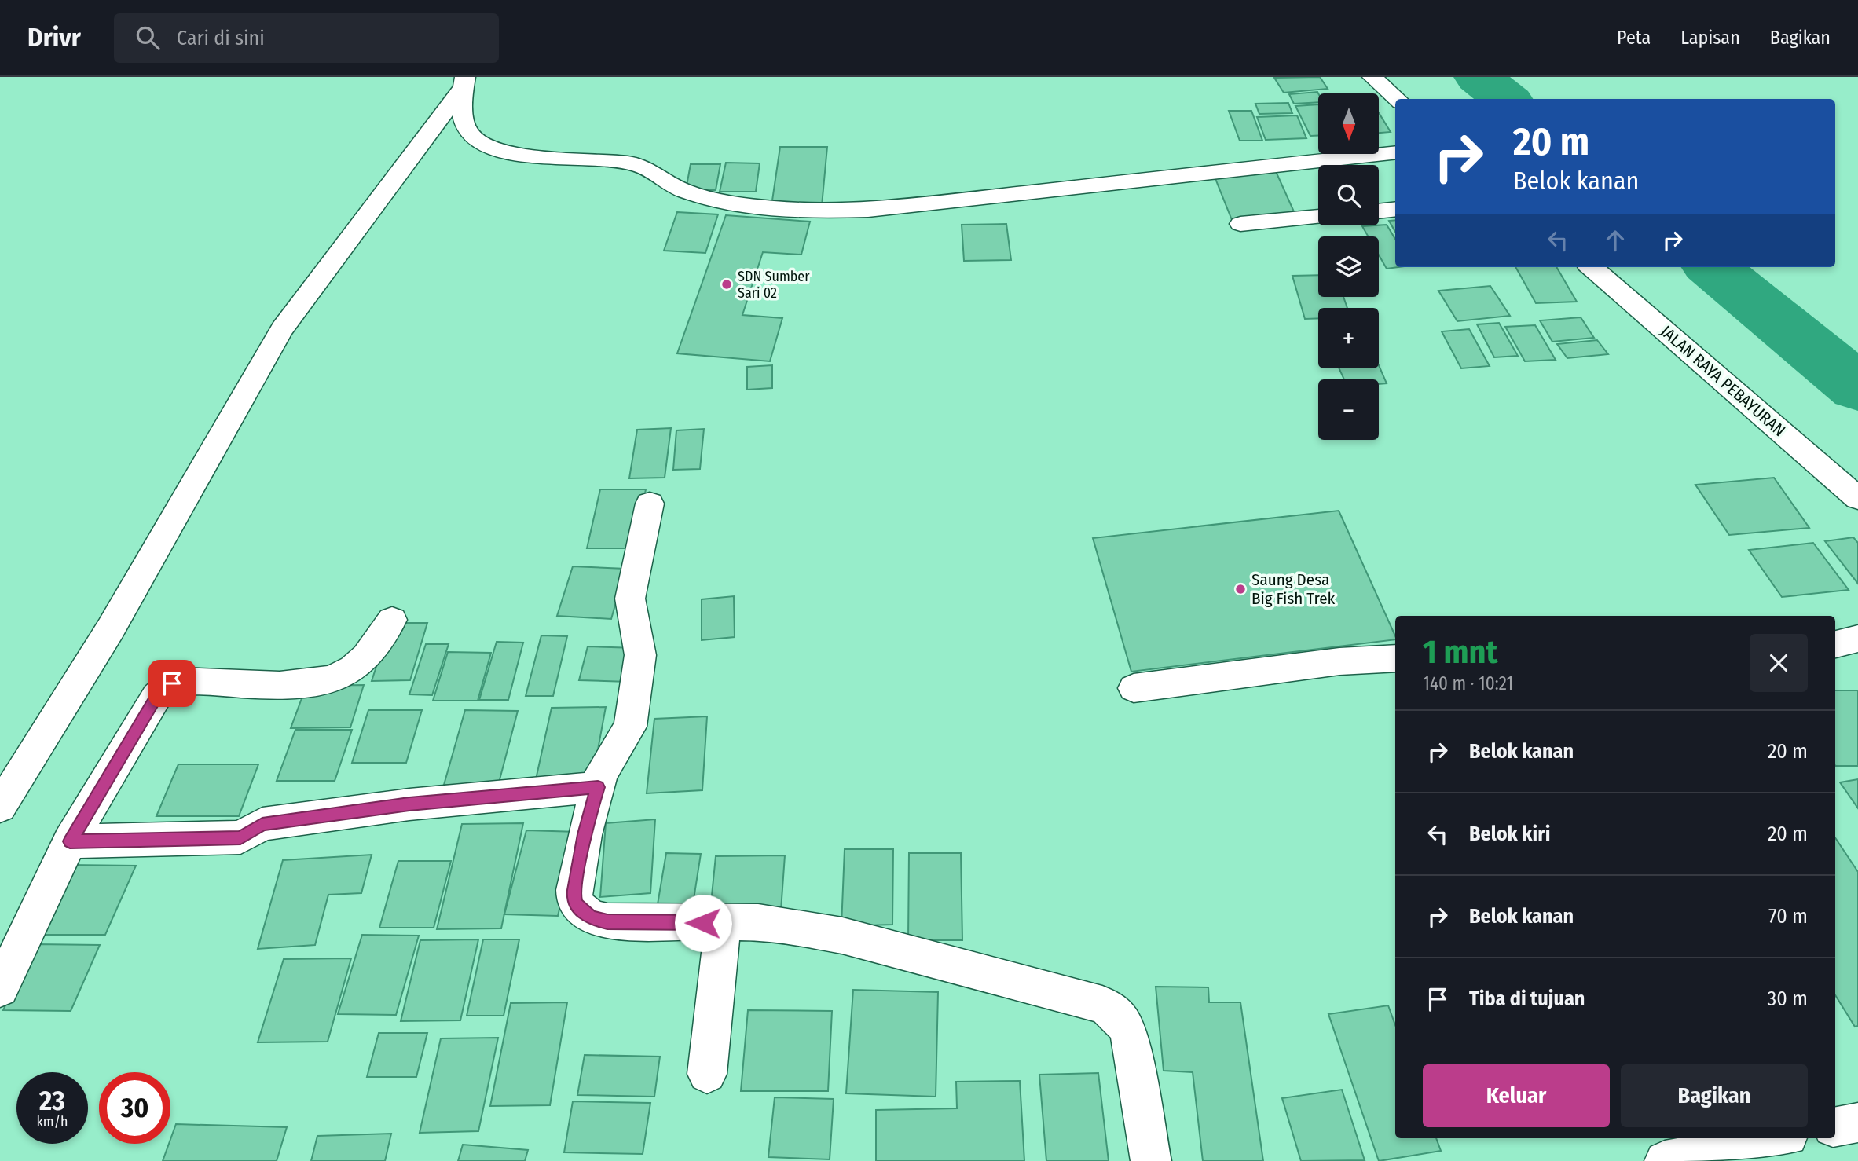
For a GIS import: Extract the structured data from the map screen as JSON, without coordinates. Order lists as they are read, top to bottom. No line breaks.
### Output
{"streets":{"street":["JALAN RAYA PEBAYURAN"]},"places":["SDN Sumber Sari 02","Saung Desa Big Fish Trek"],"north":"bottom","page":{"header":"Drivr","search":"Cari di sini","nav":["Peta","Lapisan","Bagikan"],"map_buttons":["+","−"],"turn":["20 m","Belok kanan"],"heading":["1 mnt","140 m · 10:21"],"list":[{"name":"Belok kanan","value":"20 m"},{"name":"Belok kiri","value":"20 m"},{"name":"Belok kanan","value":"70 m"},{"name":"Tiba di tujuan","value":"30 m"}],"buttons":["Keluar","Bagikan"],"speed":"23 km/h","limit":"30"}}
